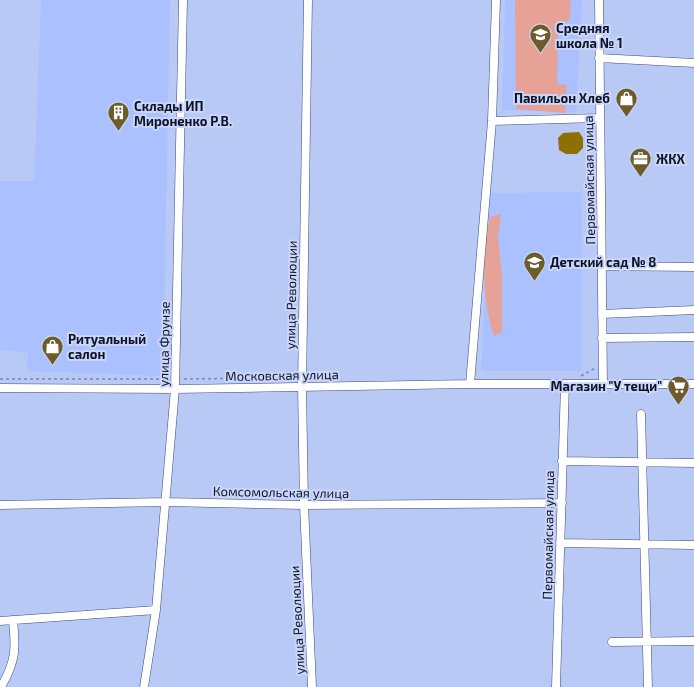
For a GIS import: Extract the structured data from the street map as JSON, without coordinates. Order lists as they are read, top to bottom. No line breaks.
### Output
{"streets":{"street":["Первомайская улица","улица Революции","улица Фрунзе","Московская улица","Комсомольская улица"]},"crossings":[["Первомайская улица","Московская улица"],["Первомайская улица","Комсомольская улица"],["улица Революции","Московская улица"],["улица Революции","Комсомольская улица"],["улица Фрунзе","Московская улица"],["улица Фрунзе","Комсомольская улица"]],"places":{"school or university":["Средняя школа № 1","Детский сад № 8"],"shop":["Павильон Хлеб","Ритуальный салон"],"building":["Склады ИП Мироненко Р.В."],"office":["ЖКХ"],"supermarket":["Магазин \"У тещи\""]}}
